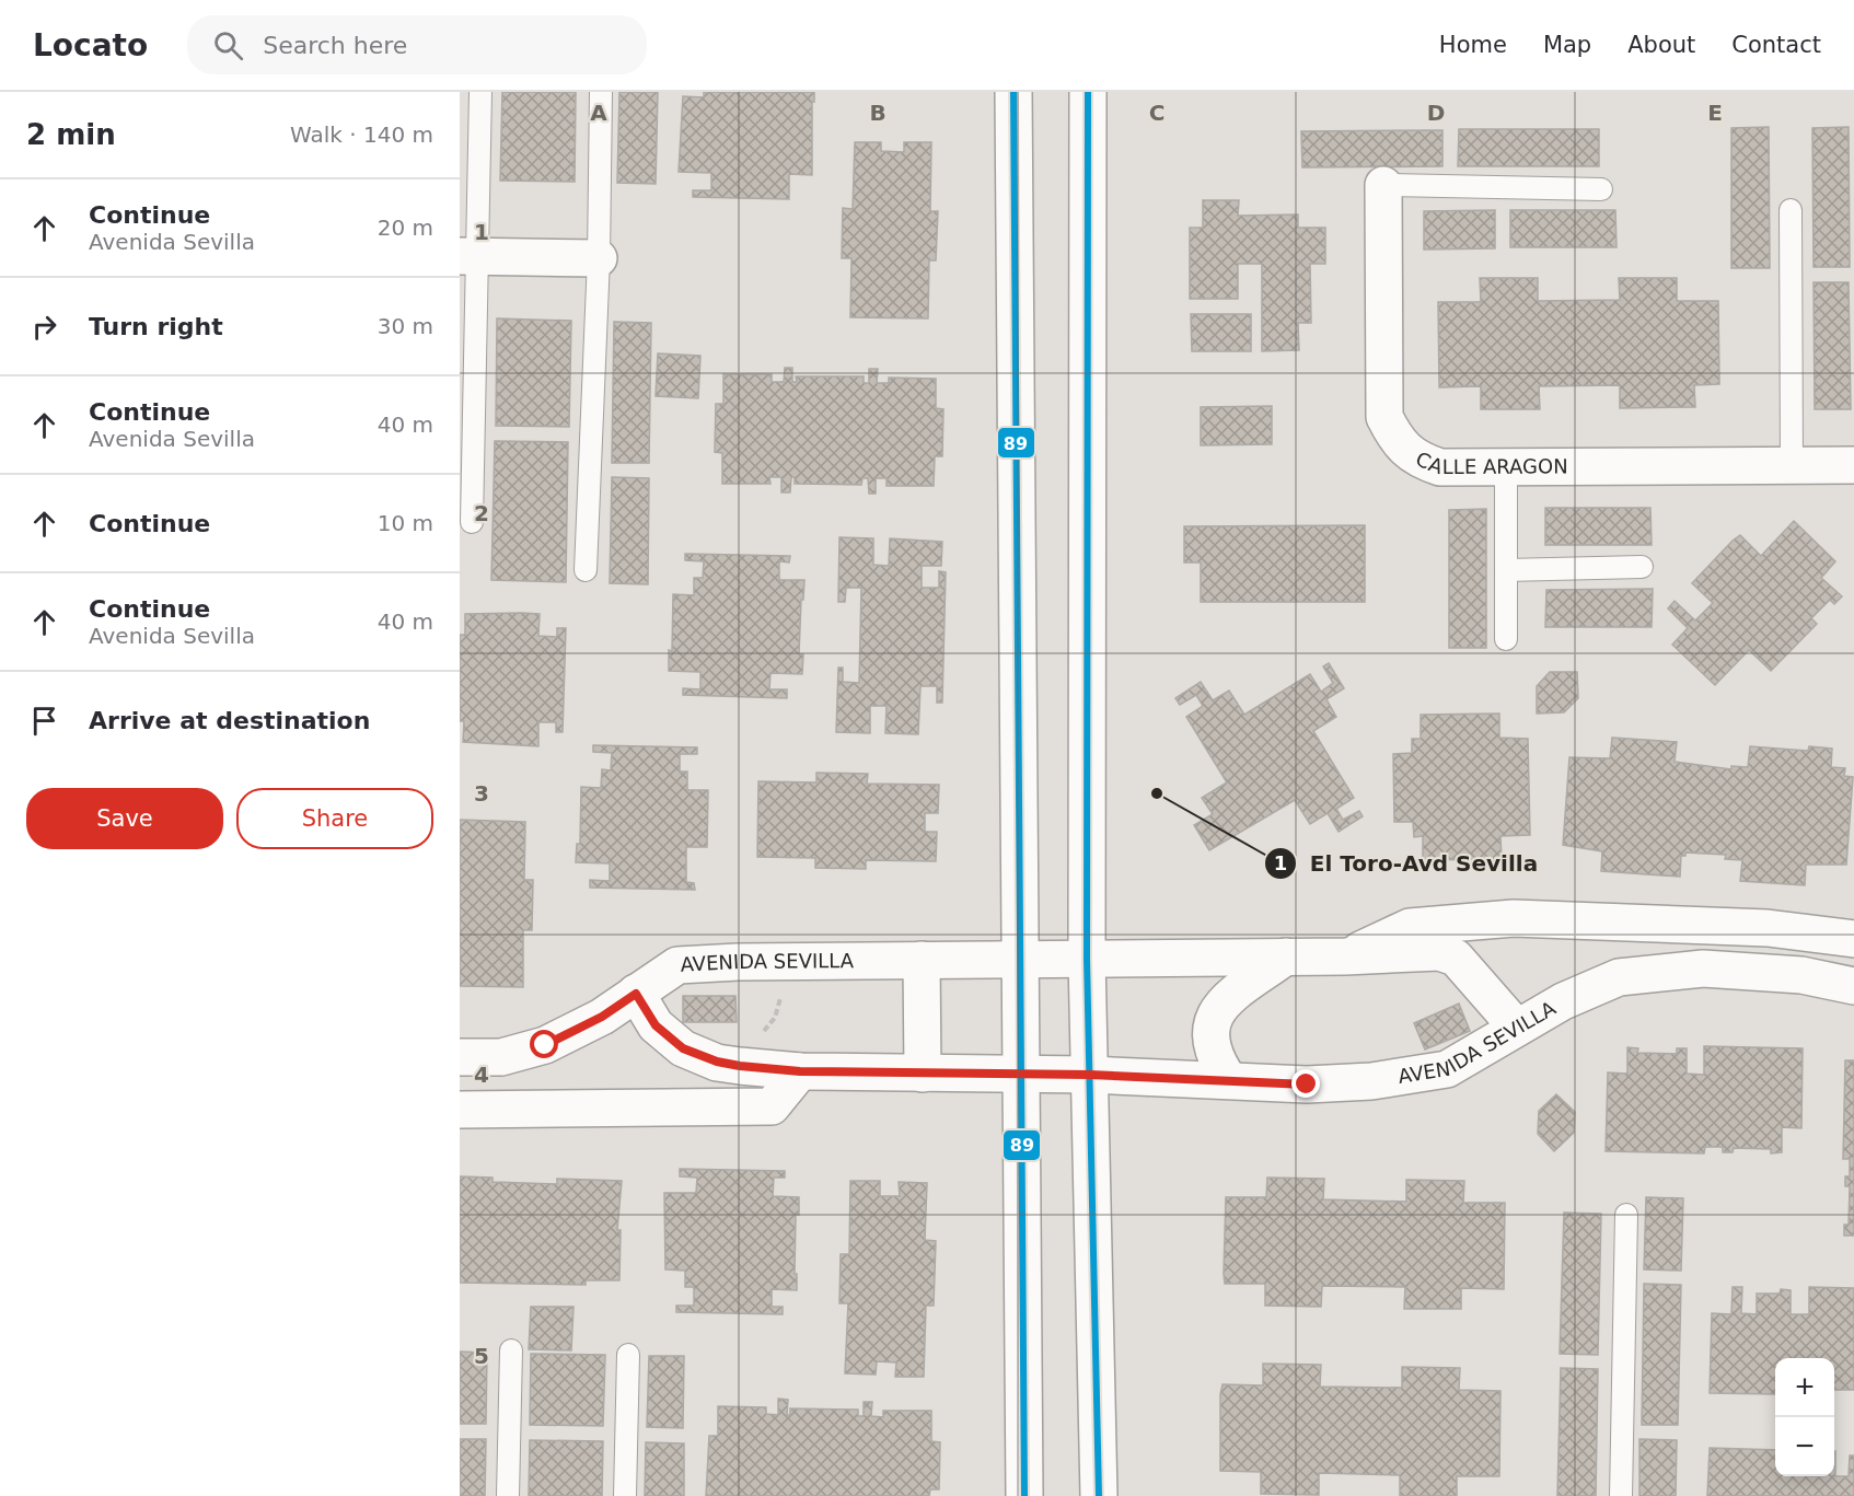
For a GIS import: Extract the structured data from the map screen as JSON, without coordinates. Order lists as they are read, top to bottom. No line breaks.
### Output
{"streets":{"street":["CALLE ARAGON","AVENIDA SEVILLA"]},"places":["El Toro-Avd Sevilla"],"lines":["transit line 89"],"page":{"header":"Locato","search":"Search here","nav":["Home","Map","About","Contact"],"heading":["2 min","Walk · 140 m"],"list":[["Continue","Avenida Sevilla","20 m"],["Turn right","30 m"],["Continue","Avenida Sevilla","40 m"],["Continue","10 m"],["Continue","Avenida Sevilla","40 m"],"Arrive at destination"],"buttons":["Save","Share"],"map_buttons":["+","−"]},"grid":{"columns":["A","B","C","D","E"],"rows":["1","2","3","4","5"]}}
